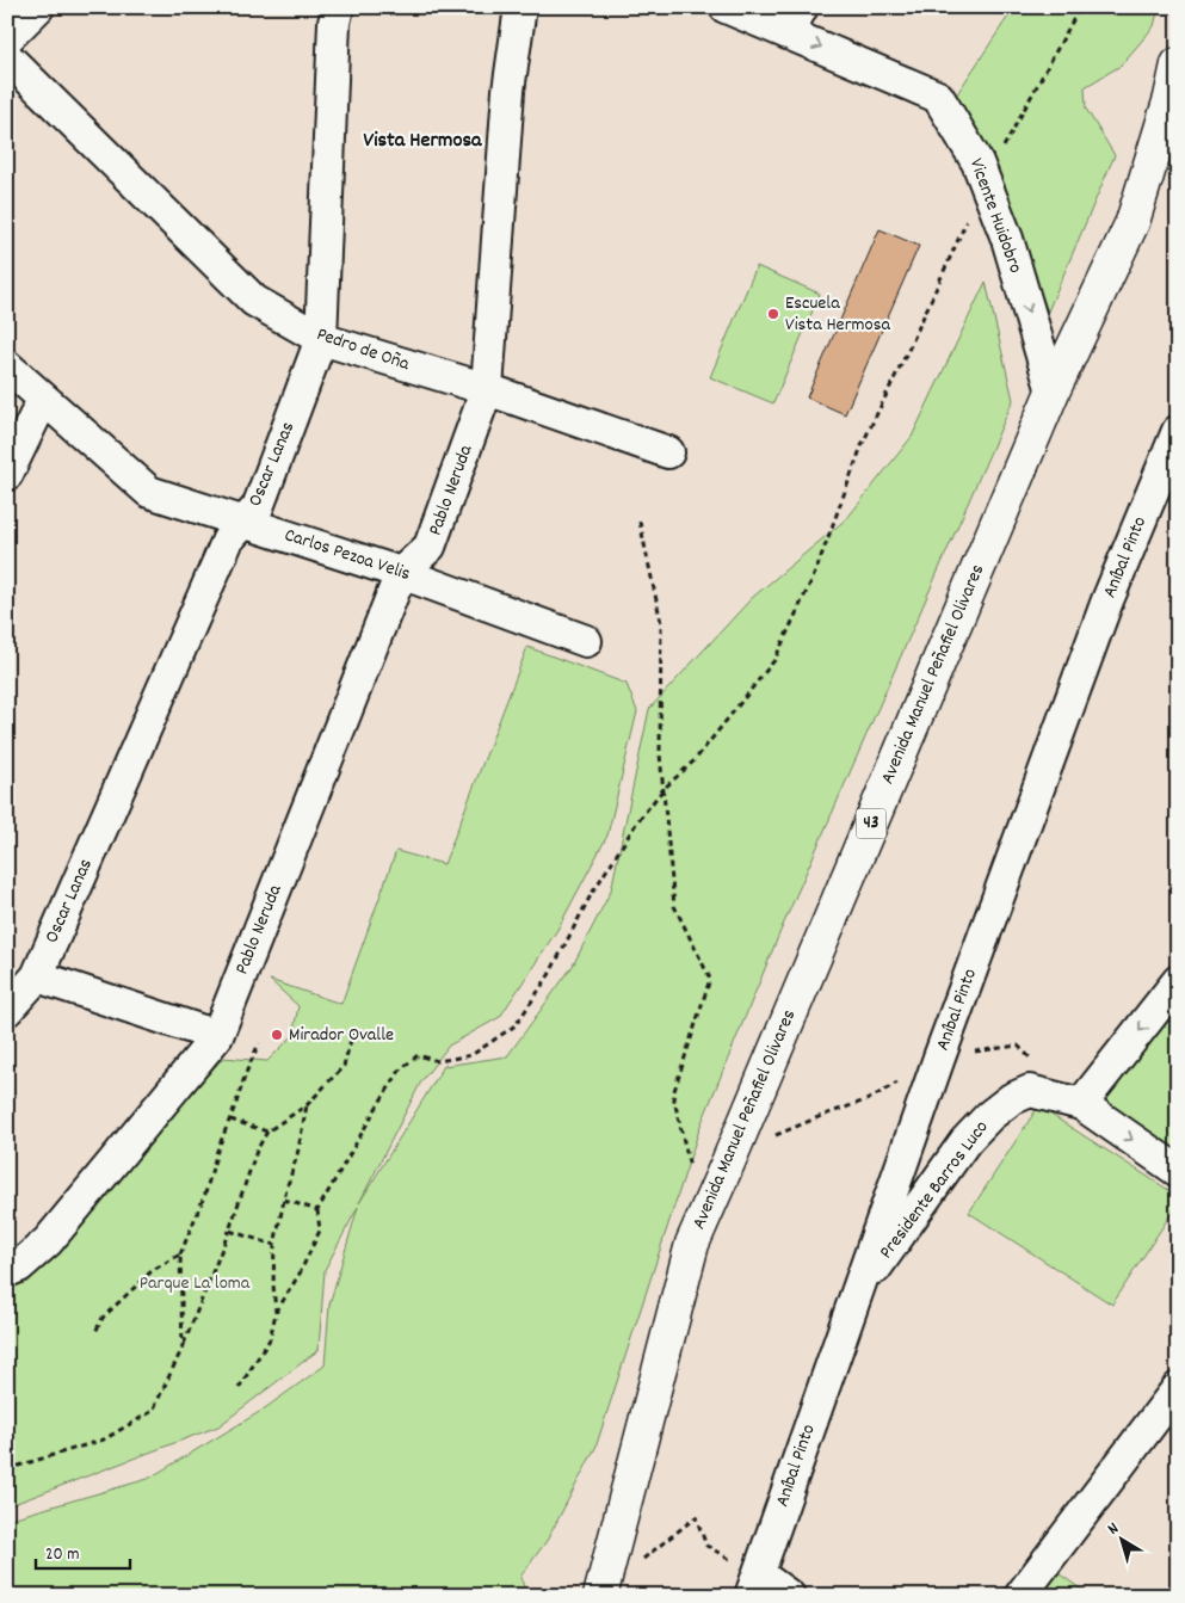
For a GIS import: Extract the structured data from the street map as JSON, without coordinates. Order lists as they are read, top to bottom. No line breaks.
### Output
{"streets":{"main road":["Avenida Manuel Peñafiel Olivares","43"],"street":["Vicente Huidobro","Pedro de Oña","Oscar Lanas","Pablo Neruda","Carlos Pezoa Velis","Aníbal Pinto","Presidente Barros Luco"]},"crossings":[["Vicente Huidobro","Avenida Manuel Peñafiel Olivares"],["Pedro de Oña","Oscar Lanas"],["Pedro de Oña","Pablo Neruda"],["Oscar Lanas","Carlos Pezoa Velis"],["Pablo Neruda","Carlos Pezoa Velis"],["Aníbal Pinto","Presidente Barros Luco"]],"one_way":["Vicente Huidobro"],"districts":["Vista Hermosa"],"parks":["Parque La loma"],"places":["Escuela Vista Hermosa","Mirador Ovalle"],"scale_bar":"20 m","north":"top left"}
